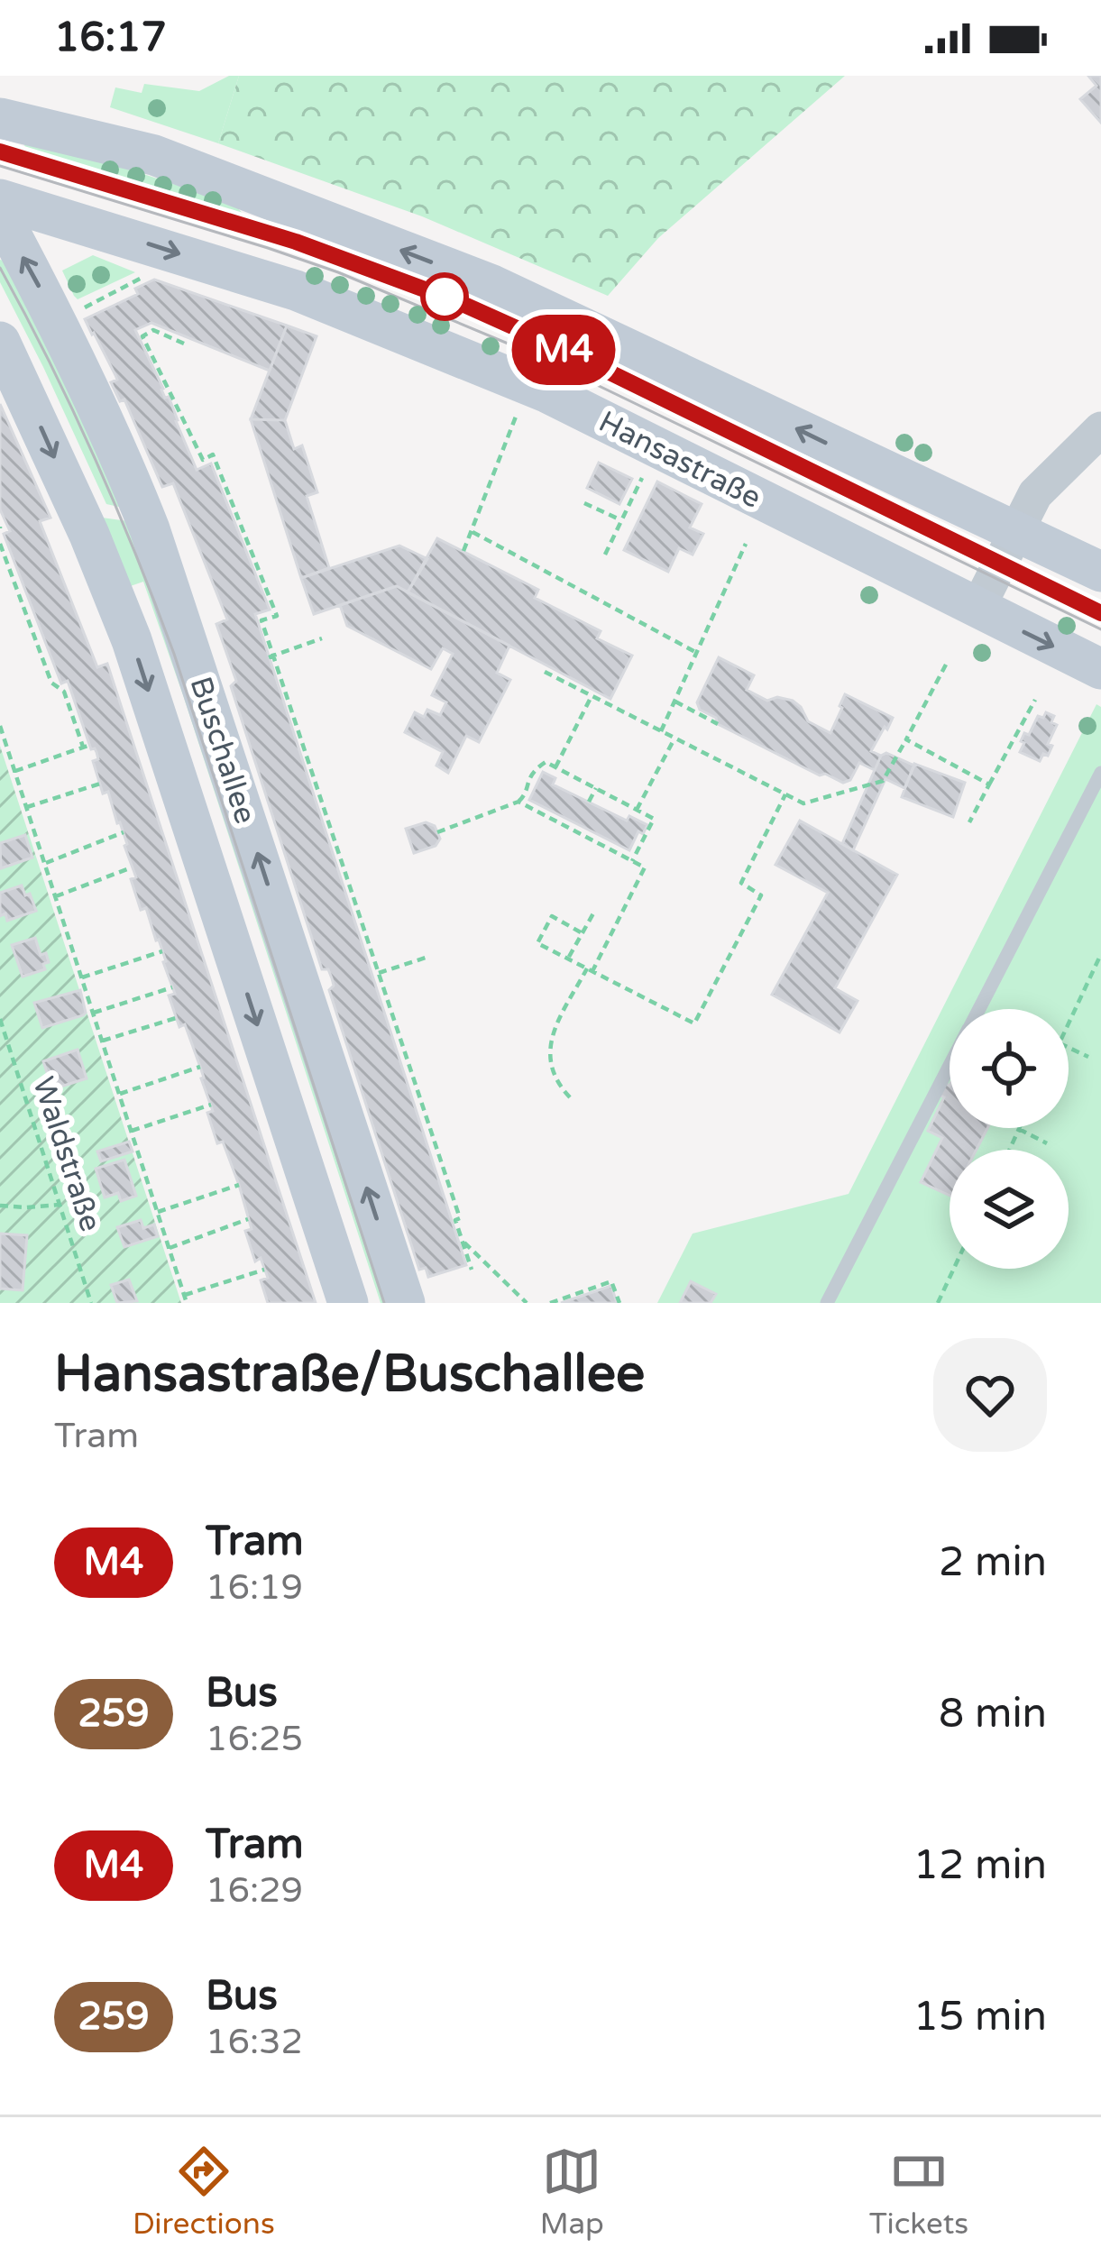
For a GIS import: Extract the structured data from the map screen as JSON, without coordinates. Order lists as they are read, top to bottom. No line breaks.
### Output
{"streets":{"main road":["Hansastraße","Buschallee"],"path":["Waldstraße"]},"lines":["tram line M4"],"page":{"status":"16:17","on_map":"M4","heading":["Hansastraße/Buschallee","Tram"],"list":[{"mark":"M4","name":"Tram","note":"16:19","value":"2 min"},{"mark":"259","name":"Bus","note":"16:25","value":"8 min"},{"mark":"M4","name":"Tram","note":"16:29","value":"12 min"},{"mark":"259","name":"Bus","note":"16:32","value":"15 min"}],"tabs":["Directions","Map","Tickets"]}}
